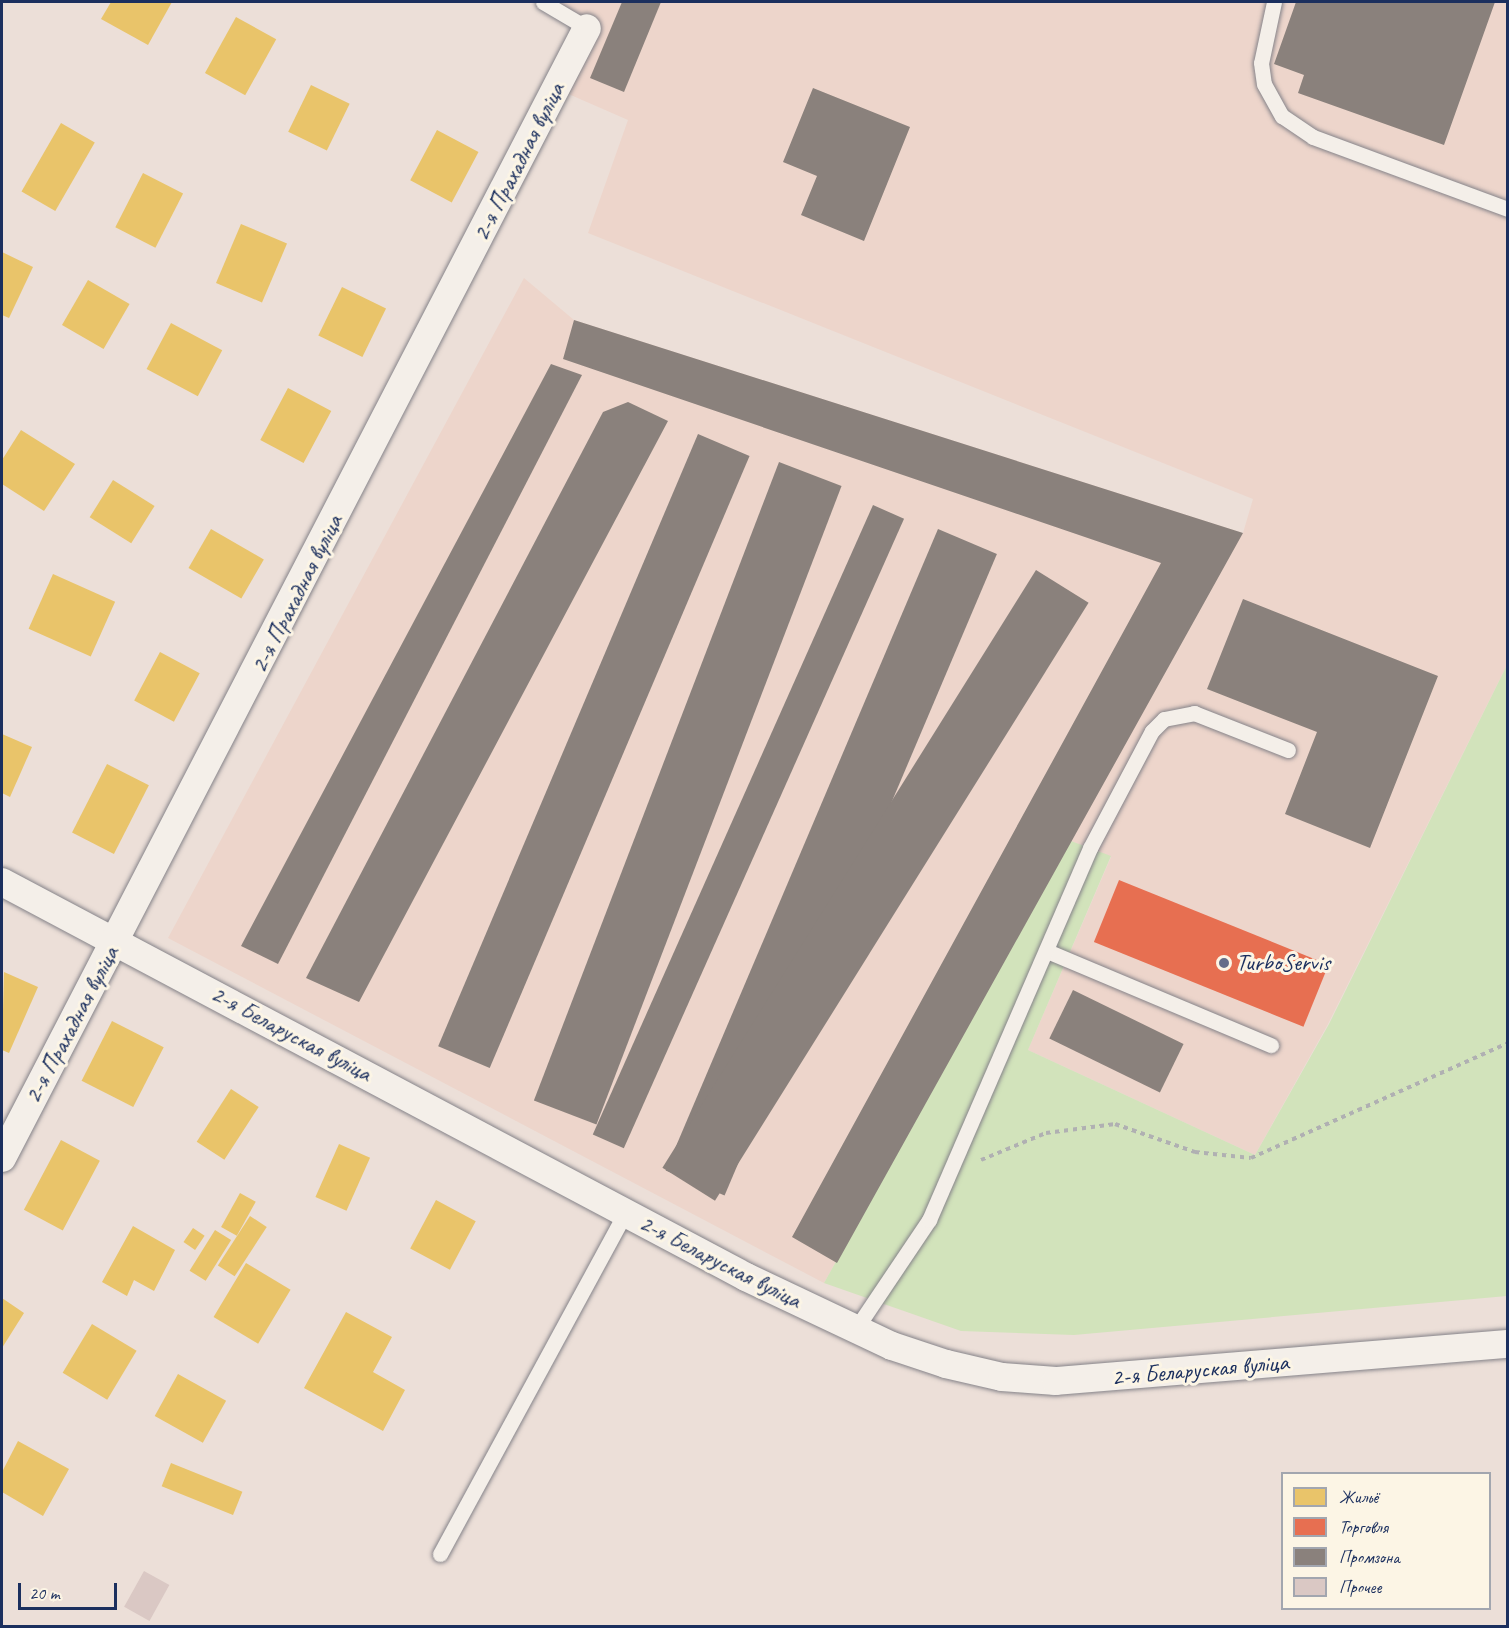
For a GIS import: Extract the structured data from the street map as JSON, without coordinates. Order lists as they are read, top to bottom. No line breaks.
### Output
{"streets":{"street":["2-я Прахадная вуліца","2-я Беларуская вуліца"]},"crossings":[["2-я Прахадная вуліца","2-я Беларуская вуліца"]],"places":["TurboServis"],"legend":["Жильё","Торговля","Промзона","Прочее"],"scale_bar":"20 m"}
